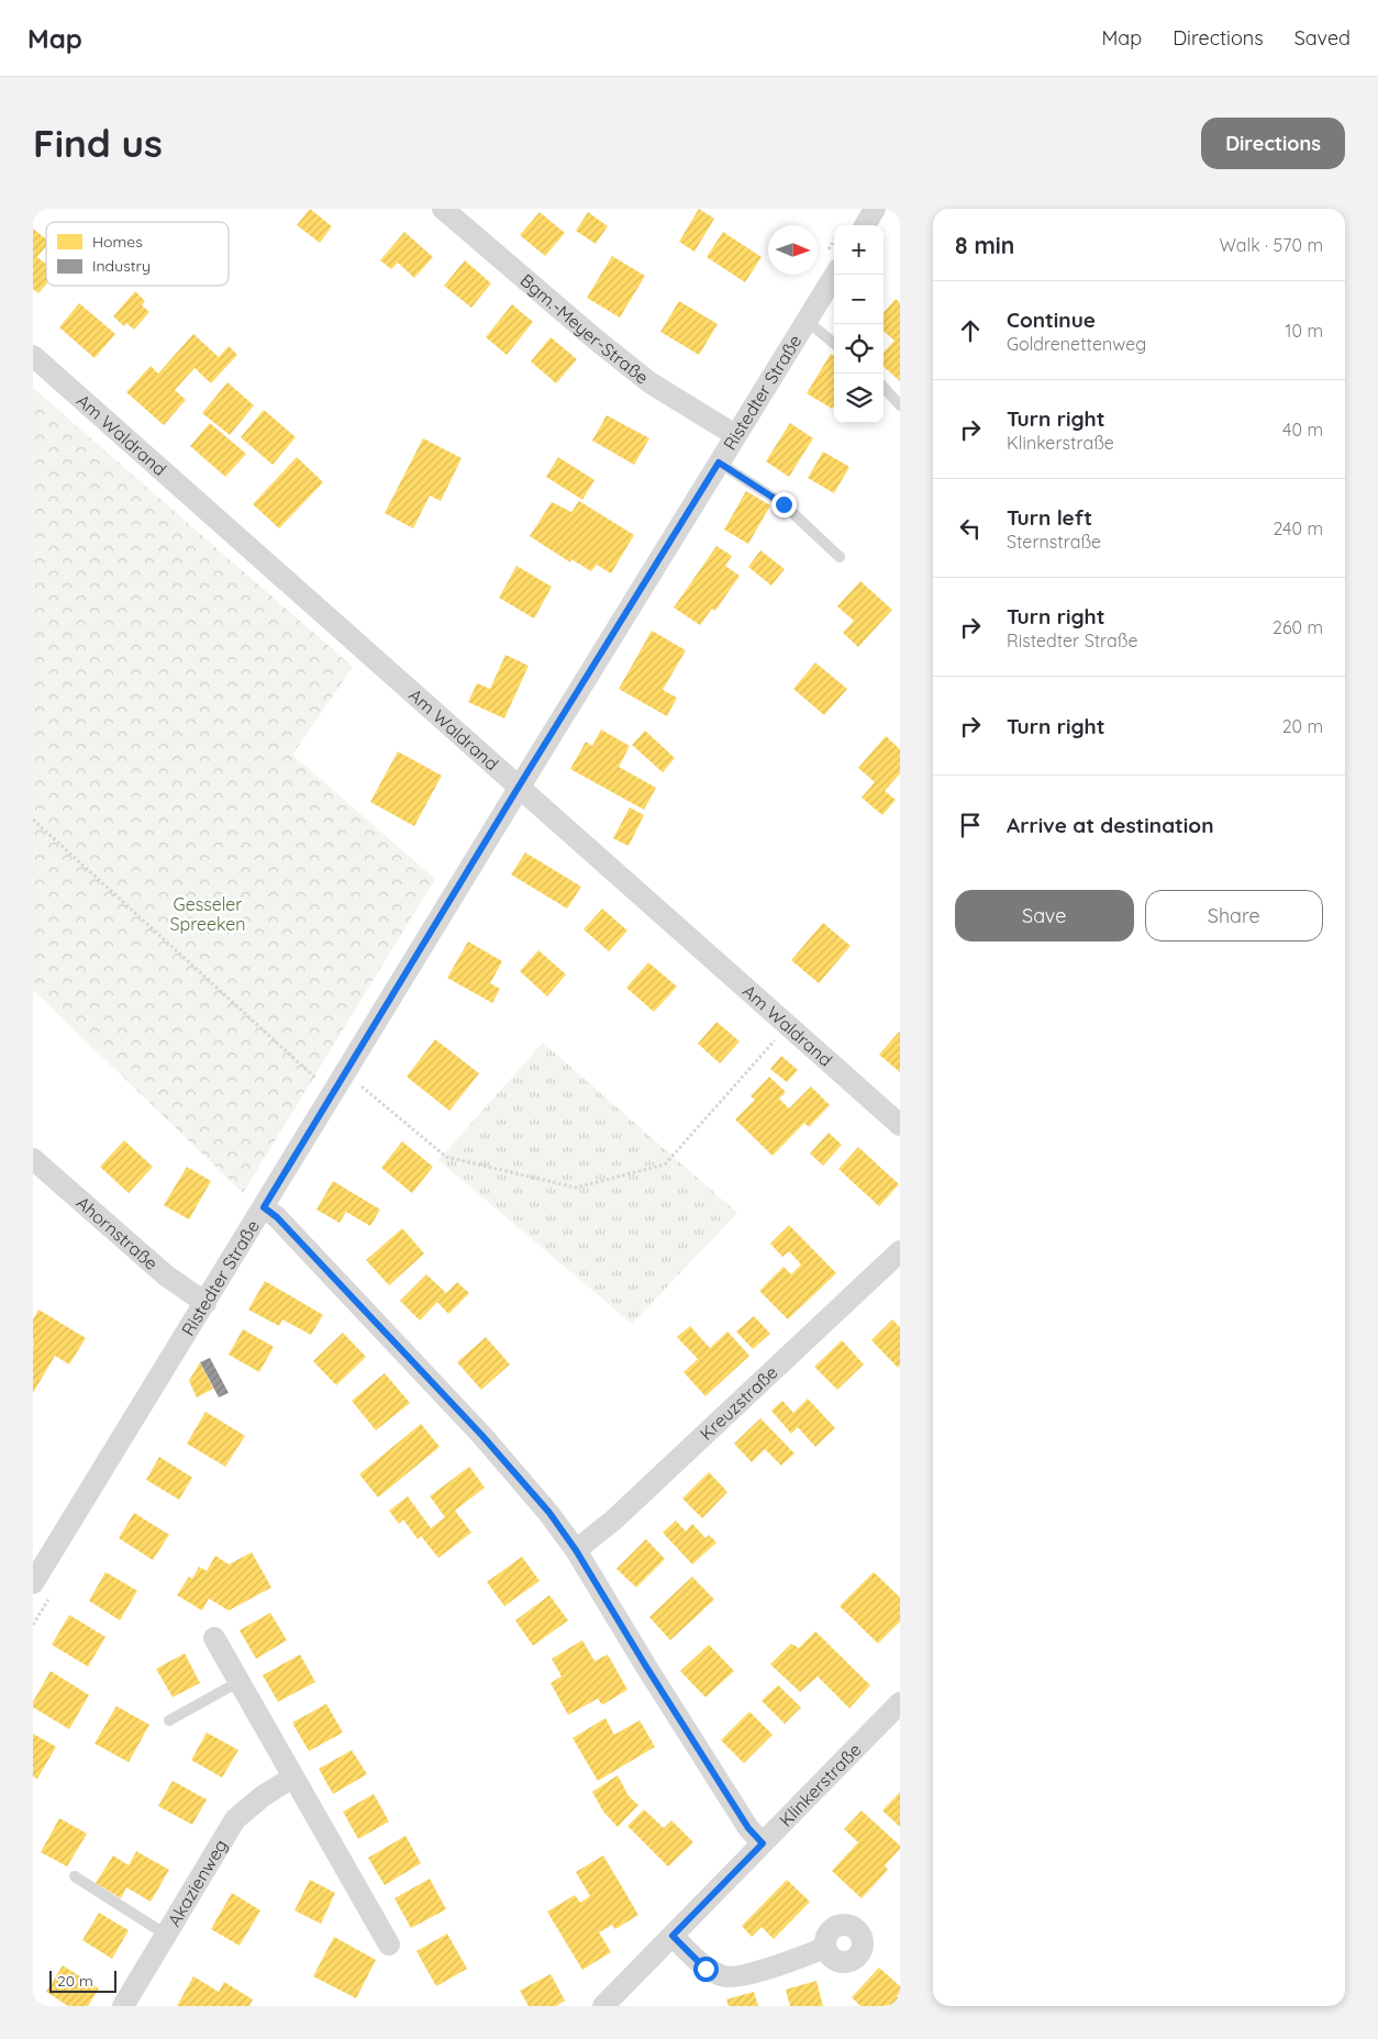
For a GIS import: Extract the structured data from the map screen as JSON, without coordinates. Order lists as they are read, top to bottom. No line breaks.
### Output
{"streets":{"street":["Bgm.-Meyer-Straße","Ristedter Straße","Am Waldrand","Ahornstraße","Kreuzstraße","Klinkerstraße","Akazienweg"]},"crossings":[["Bgm.-Meyer-Straße","Ristedter Straße"],["Ristedter Straße","Am Waldrand"],["Ristedter Straße","Ahornstraße"]],"parks":["Gesseler Spreeken"],"legend":["Homes","Industry"],"scale_bar":"20 m","north":"right","page":{"header":"Map","nav":["Map","Directions","Saved"],"buttons":["Directions",["Save","Share"]],"title":"Find us","heading":["8 min","Walk · 570 m"],"map_buttons":["+","−"],"list":[["Continue","Goldrenettenweg","10 m"],["Turn right","Klinkerstraße","40 m"],["Turn left","Sternstraße","240 m"],["Turn right","Ristedter Straße","260 m"],["Turn right","20 m"],"Arrive at destination"],"scale":"20 m"}}
